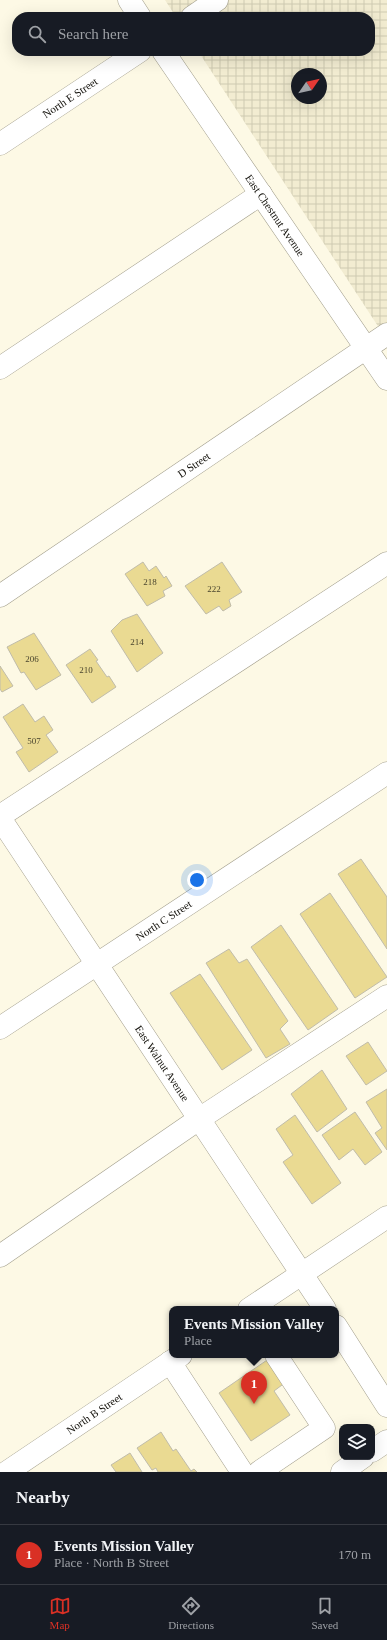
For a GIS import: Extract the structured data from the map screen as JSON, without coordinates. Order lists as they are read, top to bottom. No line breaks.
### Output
{"streets":{"street":["North E Street","East Chestnut Avenue","D Street","North C Street","East Walnut Avenue","North B Street"]},"crossings":[["East Chestnut Avenue","D Street"],["North C Street","East Walnut Avenue"]],"house_numbers":["218","222","214","206","210","507"],"north":"top right","page":{"search":"Search here","popup":["Events Mission Valley","Place"],"pins":"1","heading":"Nearby","list":[{"mark":"1","name":"Events Mission Valley","note":"Place · North B Street","value":"170 m"}],"nav":["Map","Directions","Saved"]}}
